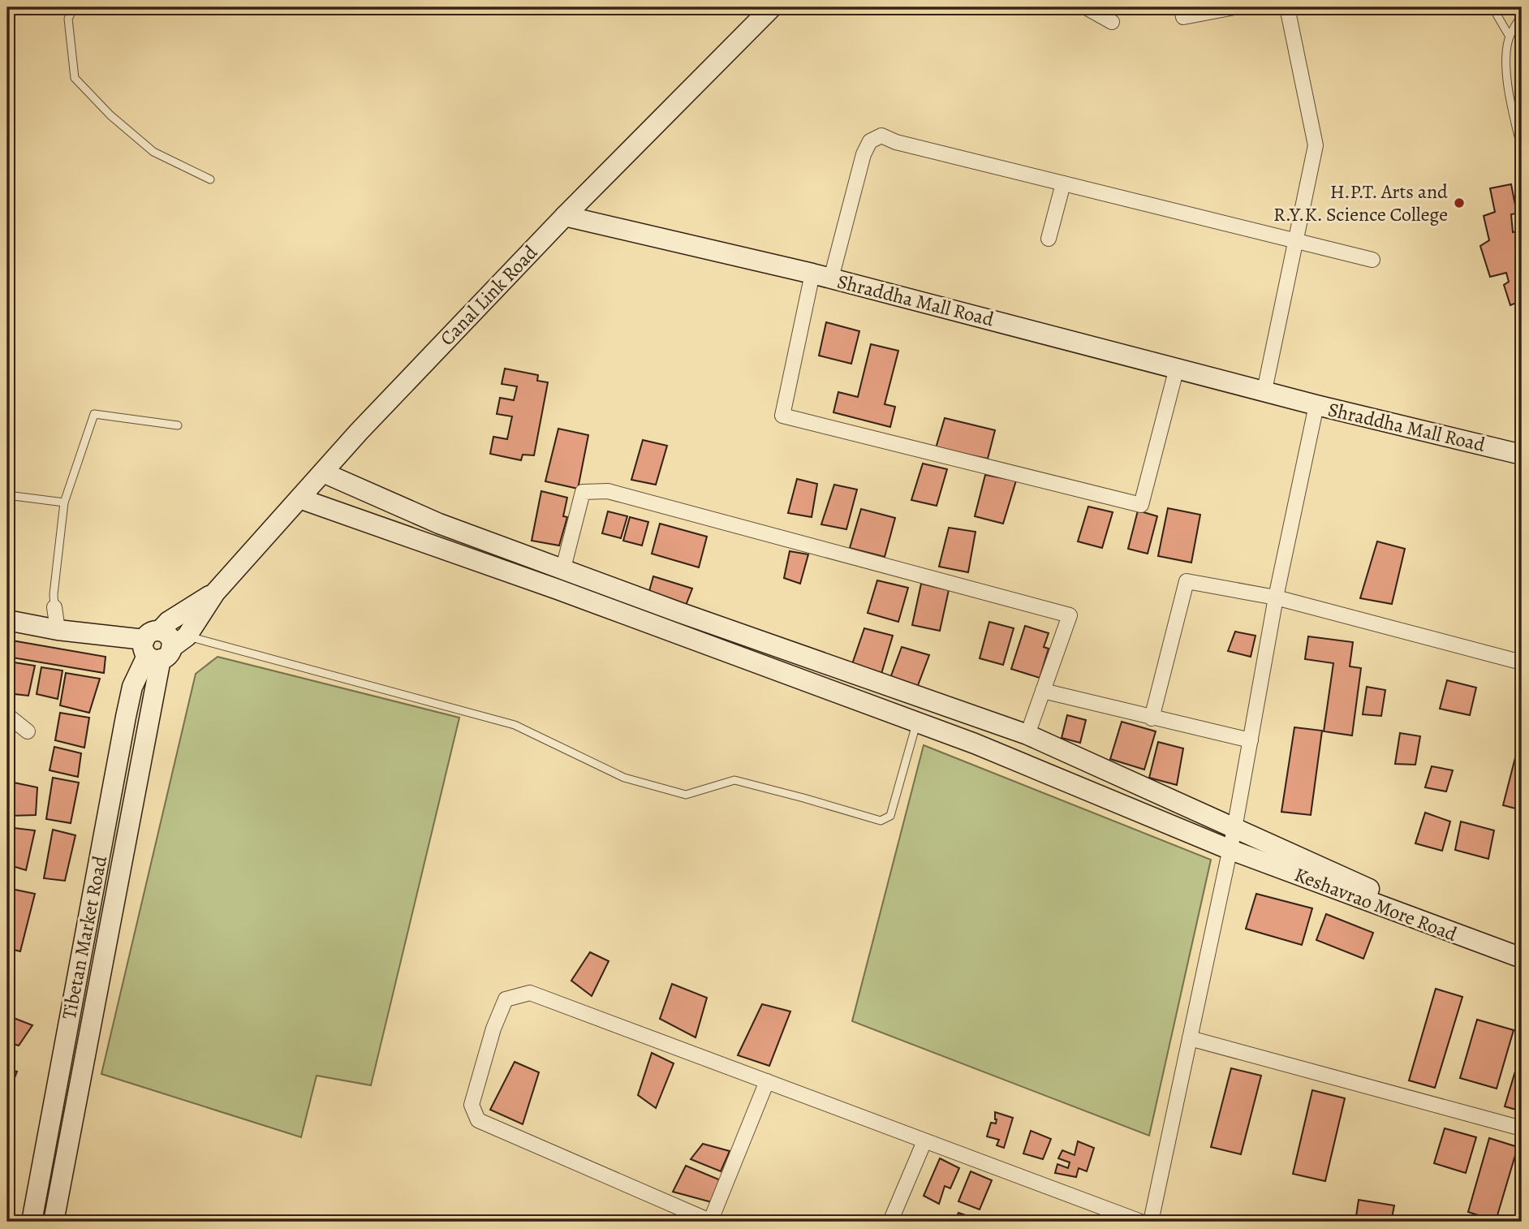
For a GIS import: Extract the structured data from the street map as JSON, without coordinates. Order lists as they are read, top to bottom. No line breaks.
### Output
{"streets":{"street":["Canal Link Road","Shraddha Mall Road","Keshavrao More Road","Tibetan Market Road"]},"crossings":[["Canal Link Road","Shraddha Mall Road"],["Canal Link Road","Keshavrao More Road"],["Canal Link Road","Tibetan Market Road"],["Shraddha Mall Road","Keshavrao More Road"]],"places":["H.P.T. Arts and R.Y.K. Science College"]}
